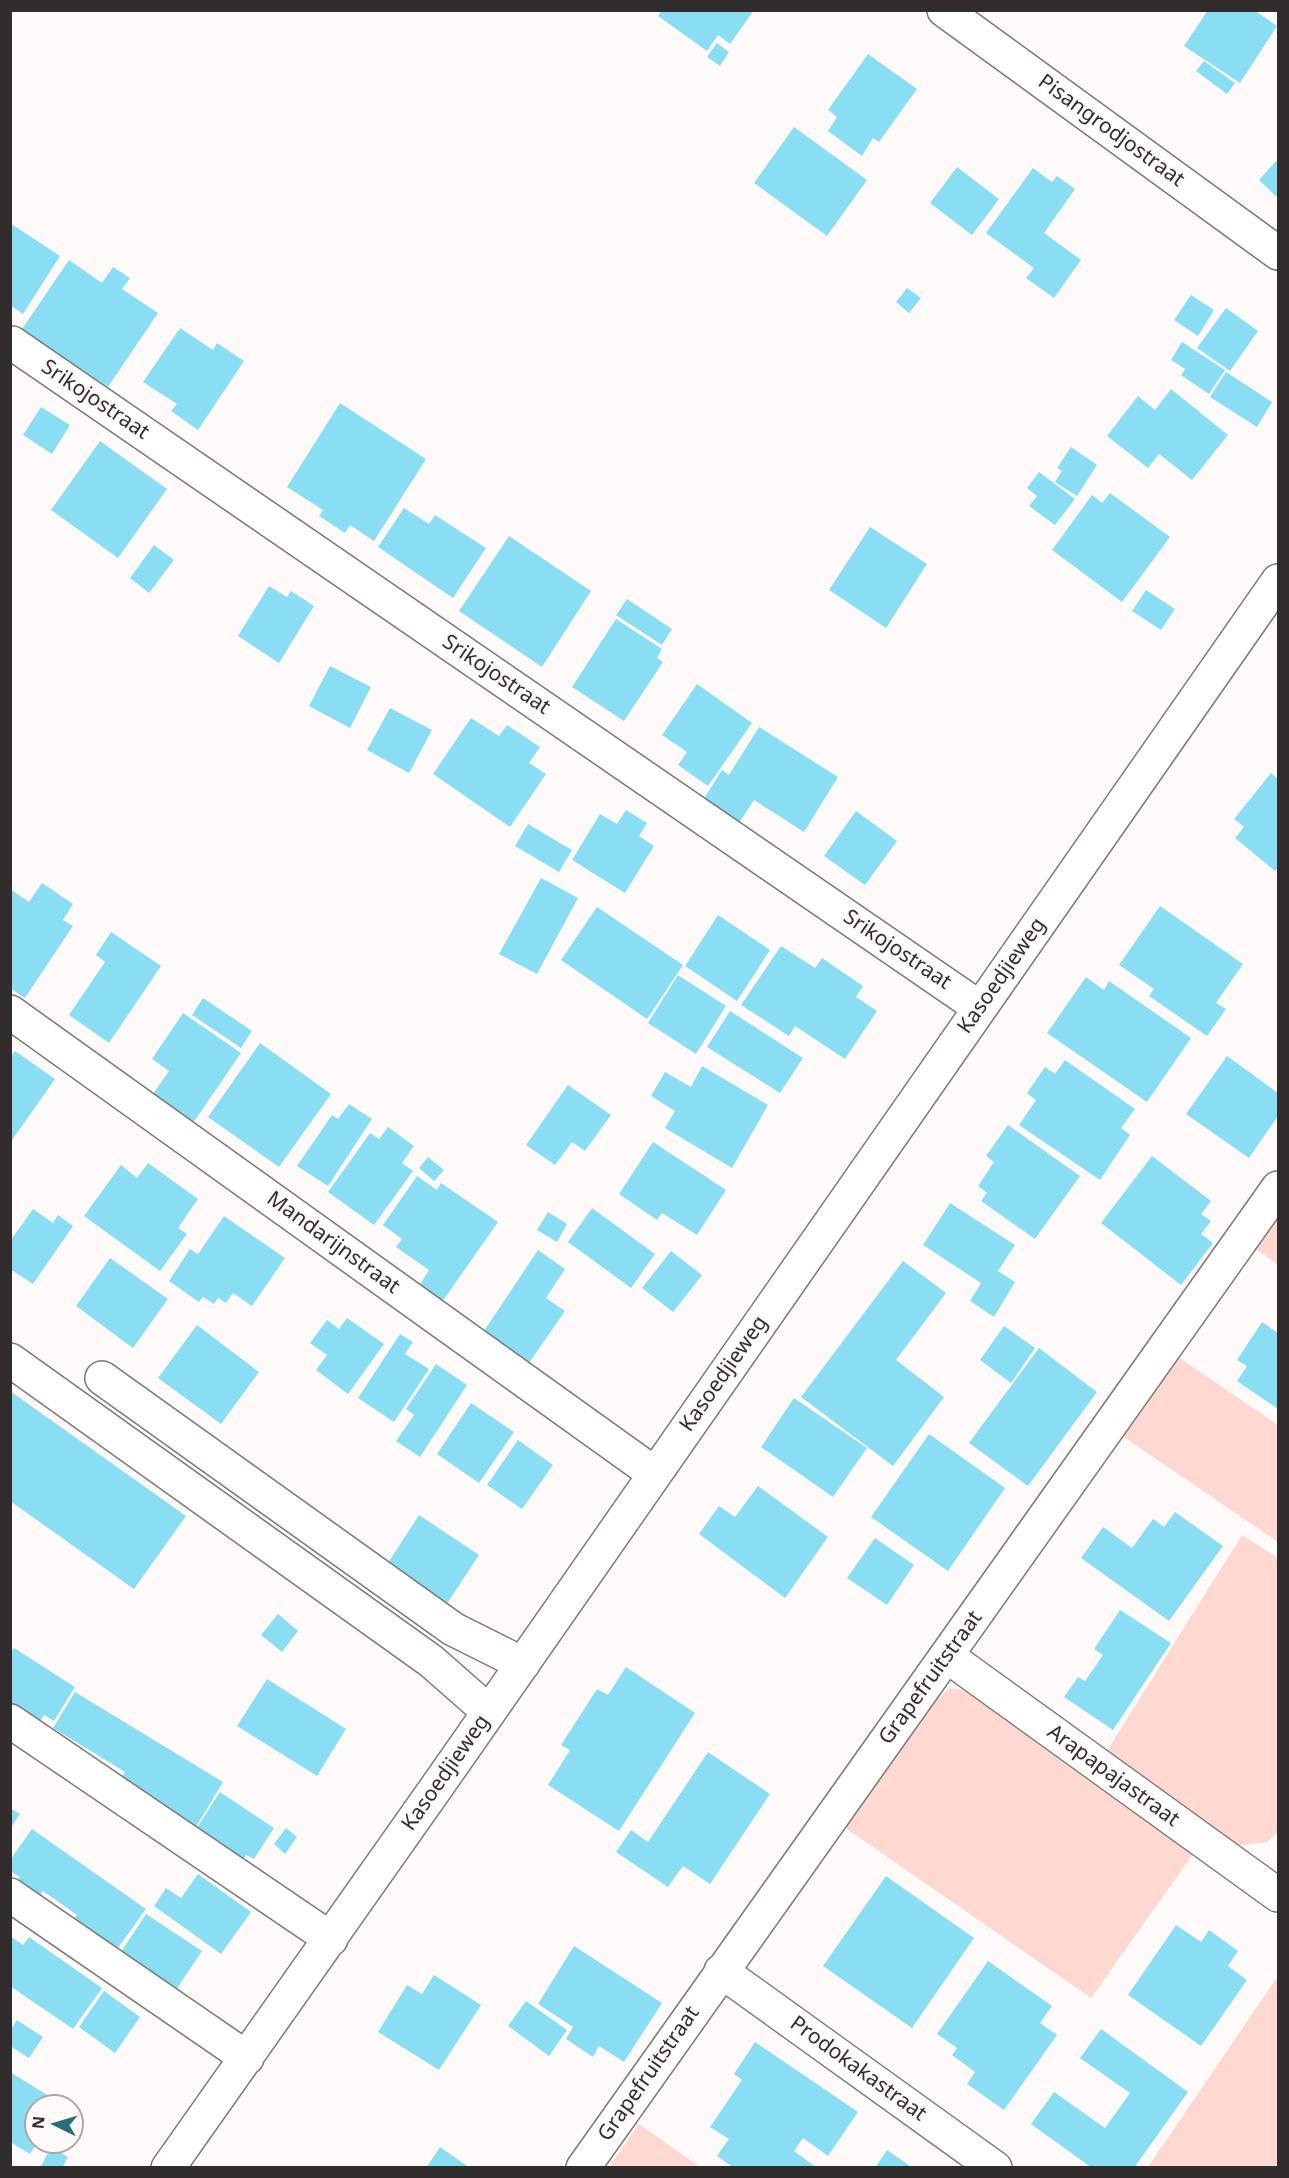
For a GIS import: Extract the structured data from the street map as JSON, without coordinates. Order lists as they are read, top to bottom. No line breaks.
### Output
{"streets":{"street":["Pisangrodjostraat","Srikojostraat","Kasoedjieweg","Mandarijnstraat","Grapefruitstraat","Arapapajastraat","Prodokakastraat"]},"crossings":[["Srikojostraat","Kasoedjieweg"],["Kasoedjieweg","Mandarijnstraat"],["Grapefruitstraat","Arapapajastraat"],["Grapefruitstraat","Prodokakastraat"]],"north":"left"}
